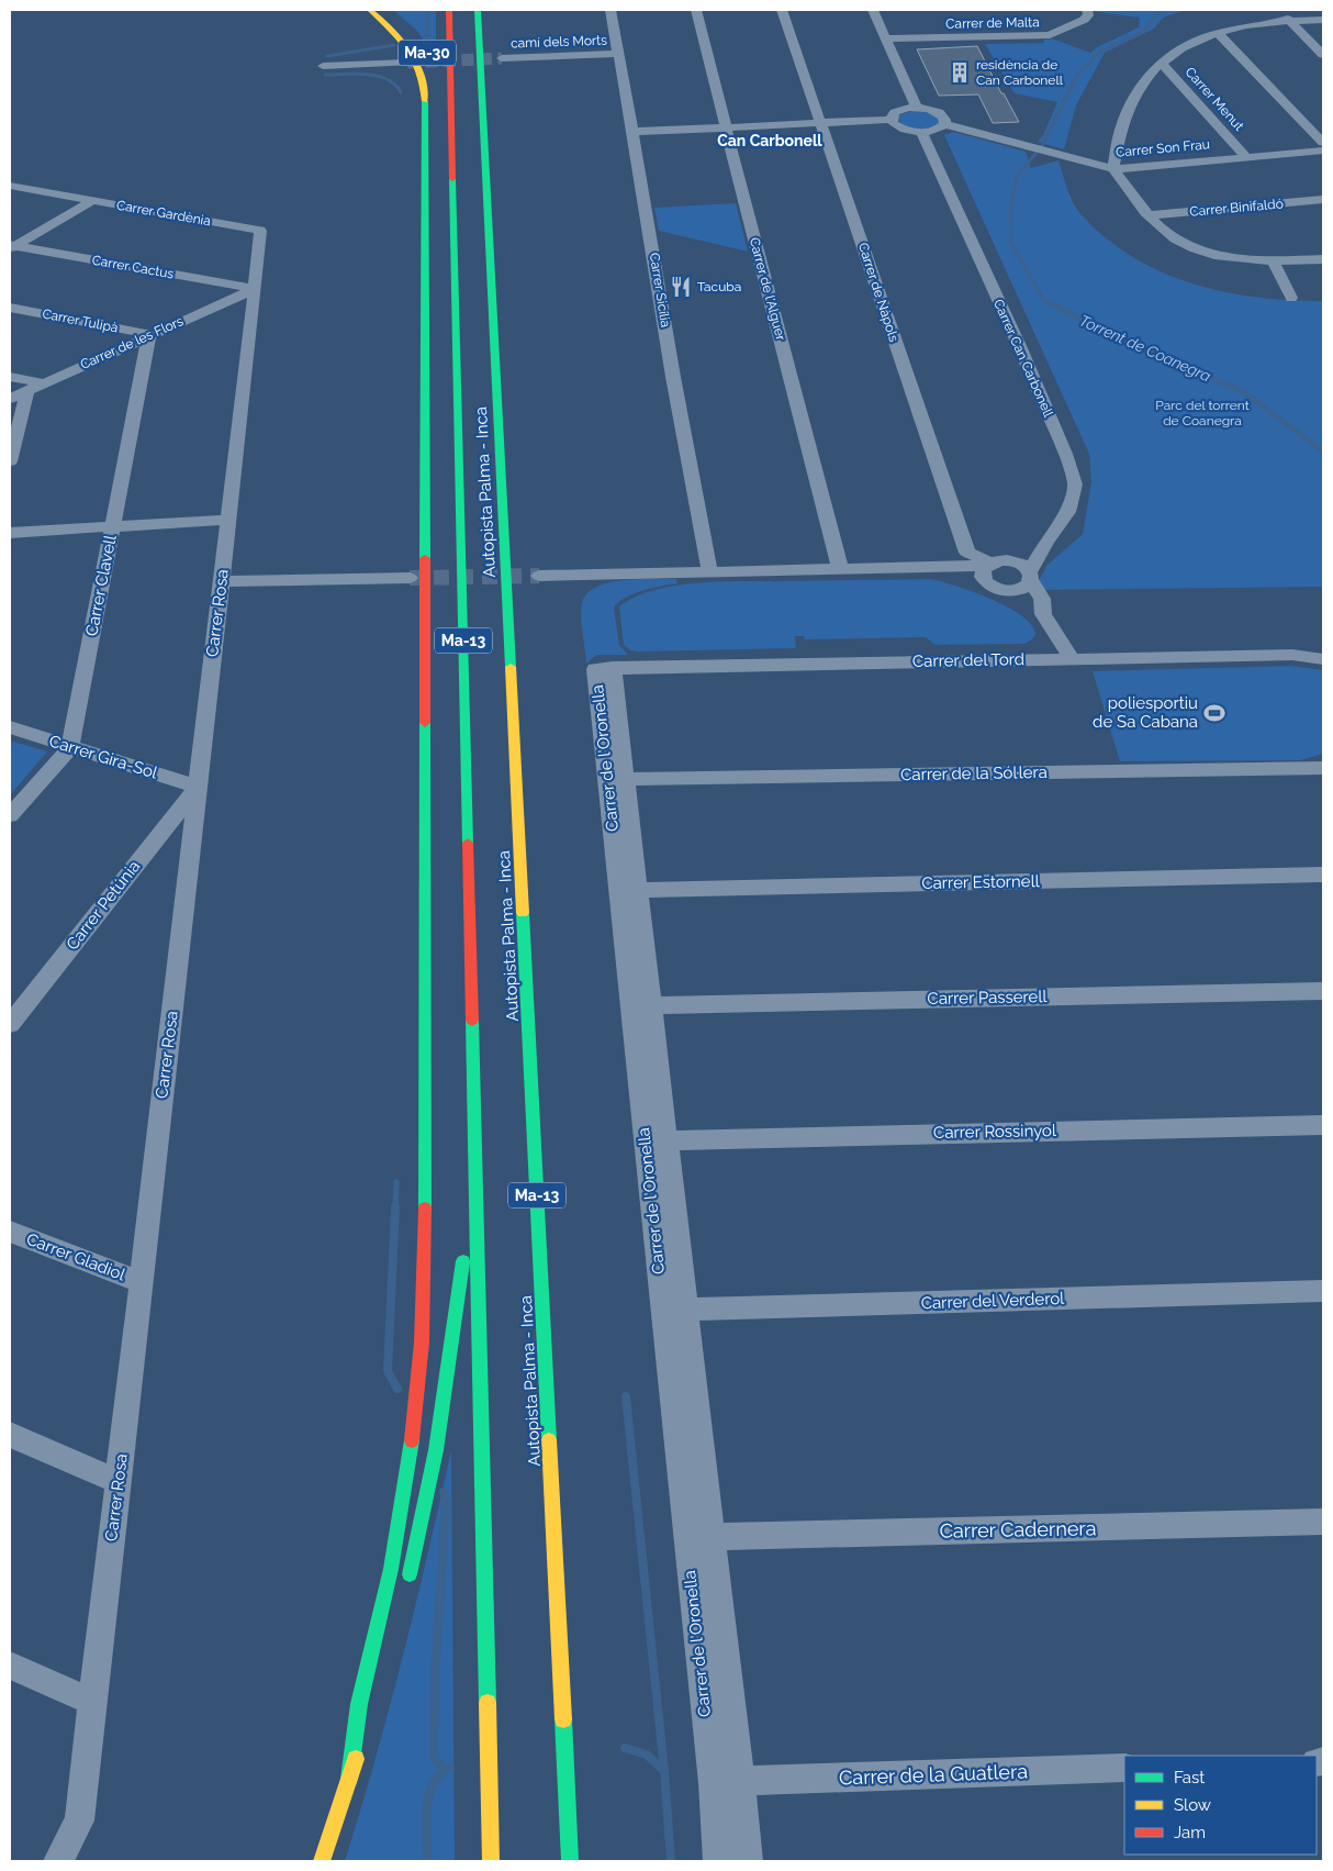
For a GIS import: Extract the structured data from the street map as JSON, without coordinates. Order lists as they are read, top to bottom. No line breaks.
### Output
{"streets":{"highway":["Ma-30","Autopista Palma - Inca","Ma-13"],"street":["Carrer de Malta","camí dels Morts","Carrer Menut","Carrer Son Frau","Carrer Binifaldó","Carrer Gardènia","Carrer Cactus","Carrer de l'Alguer","Carrer Sicília","Carrer de Nàpols","Carrer Tulipà","Carrer de les Flors","Carrer Can Carbonell","Carrer Clavell","Carrer Rosa","Carrer del Tord","Carrer Gira-Sol","Carrer de l'Oronella","Carrer de la Sól·lera","Carrer Estornell","Carrer Petúnia","Carrer Passerell","Carrer Rossinyol","Carrer Gladiol","Carrer del Verderol","Carrer Cadernera","Carrer de la Guatlera"]},"crossings":[["camí dels Morts","Carrer Sicília"],["Ma-30","Autopista Palma - Inca"],["Carrer Menut","Carrer Son Frau"],["Carrer Gardènia","Carrer Cactus"],["Carrer Gardènia","Carrer de les Flors"],["Carrer Gardènia","Carrer Rosa"],["Carrer Cactus","Carrer de les Flors"],["Carrer Cactus","Carrer Rosa"],["Carrer de Nàpols","Carrer Can Carbonell"],["Carrer Tulipà","Carrer de les Flors"],["Carrer Tulipà","Carrer Clavell"],["Carrer de les Flors","Carrer Clavell"],["Carrer de les Flors","Carrer Rosa"],["Carrer Clavell","Carrer Gira-Sol"],["Carrer Rosa","Carrer Gira-Sol"],["Carrer Rosa","Carrer Petúnia"],["Carrer Rosa","Carrer Gladiol"],["Carrer del Tord","Carrer de l'Oronella"],["Carrer Gira-Sol","Carrer Petúnia"],["Carrer de l'Oronella","Carrer de la Sól·lera"],["Carrer de l'Oronella","Carrer Estornell"],["Carrer de l'Oronella","Carrer Passerell"],["Carrer de l'Oronella","Carrer Rossinyol"],["Carrer de l'Oronella","Carrer del Verderol"],["Carrer de l'Oronella","Carrer Cadernera"],["Carrer de l'Oronella","Carrer de la Guatlera"]],"districts":["Can Carbonell"],"water":["Torrent de Coanegra"],"parks":["Parc del torrent de Coanegra"],"places":{"building":["residència de Can Carbonell"],"restaurant":["Tacuba"],"sports":["poliesportiu de Sa Cabana"]},"legend":["Fast","Slow","Jam"]}
